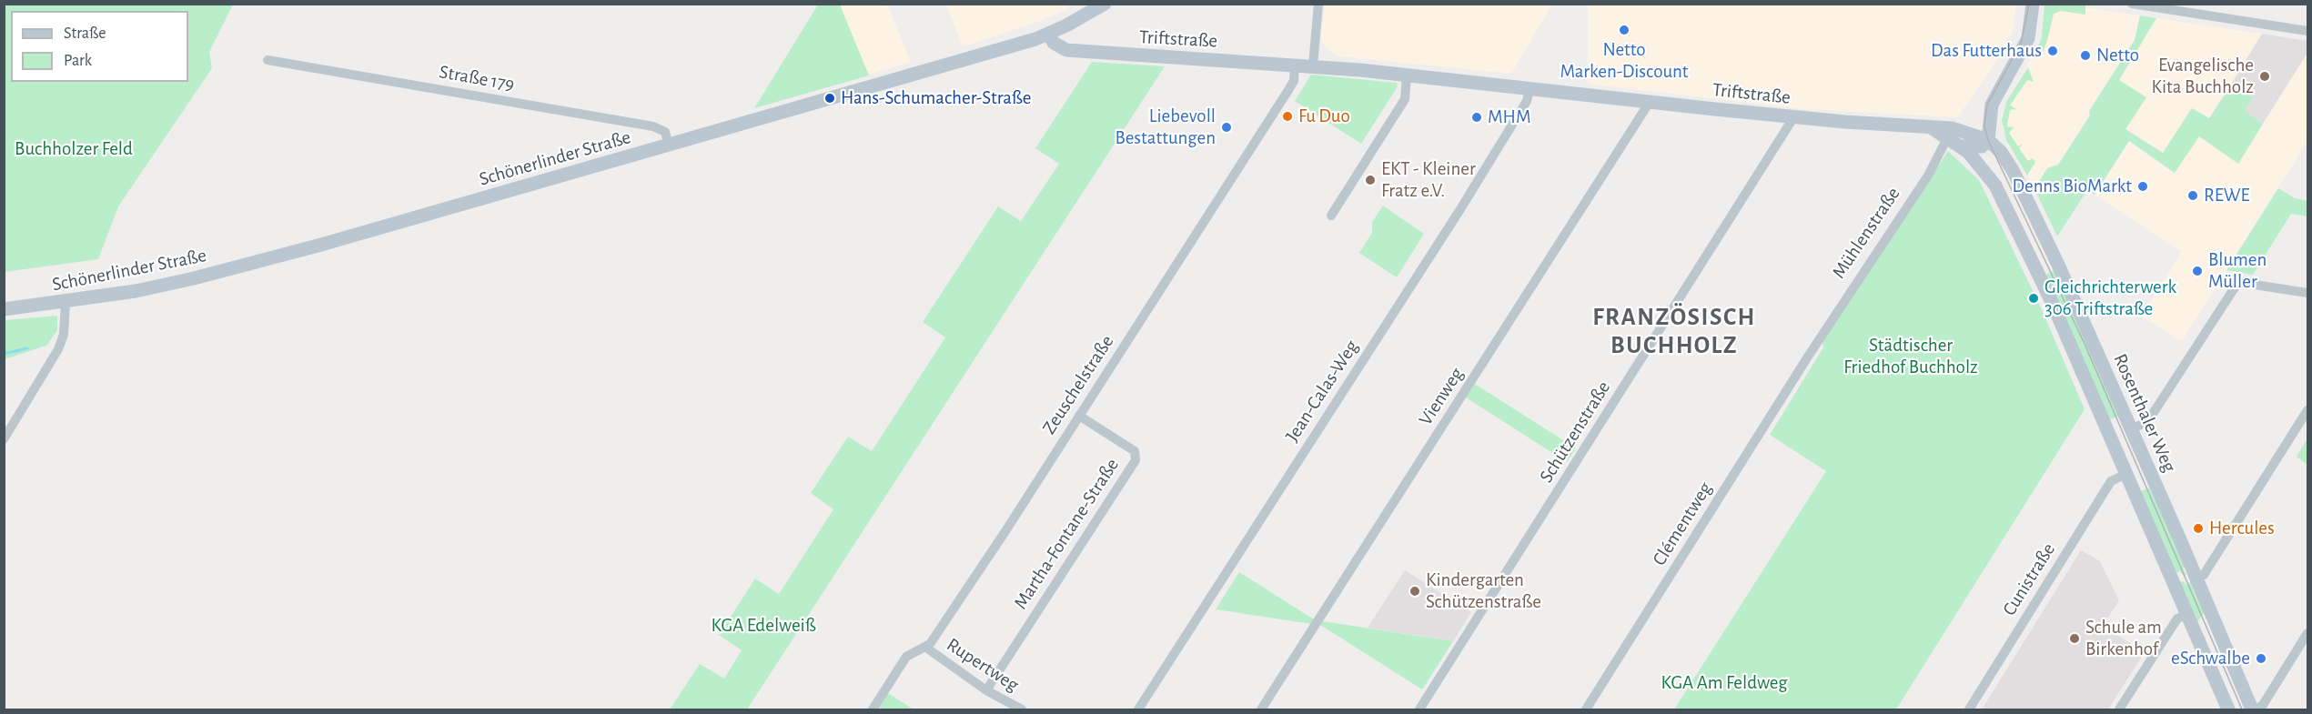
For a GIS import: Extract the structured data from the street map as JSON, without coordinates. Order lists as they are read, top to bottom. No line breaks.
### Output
{"streets":{"main road":["Triftstraße","Schönerlinder Straße","Rosenthaler Weg"],"street":["Straße 179","Mühlenstraße","Zeuschelstraße","Jean-Calas-Weg","Vienweg","Schützenstraße","Clémentweg","Martha-Fontane-Straße","Cunistraße","Rupertweg"]},"crossings":[["Triftstraße","Schönerlinder Straße"],["Triftstraße","Mühlenstraße"],["Triftstraße","Zeuschelstraße"],["Triftstraße","Jean-Calas-Weg"],["Triftstraße","Vienweg"],["Triftstraße","Rosenthaler Weg"],["Triftstraße","Schützenstraße"],["Straße 179","Schönerlinder Straße"],["Mühlenstraße","Clémentweg"],["Zeuschelstraße","Martha-Fontane-Straße"],["Zeuschelstraße","Rupertweg"],["Martha-Fontane-Straße","Rupertweg"]],"districts":["FRANZÖSISCH BUCHHOLZ"],"parks":["Buchholzer Feld","Städtischer Friedhof Buchholz","KGA Edelweiß","KGA Am Feldweg"],"places":["Netto Marken-Discount","Das Futterhaus","Netto","Evangelische Kita Buchholz","Hans-Schumacher-Straße","Fu Duo","MHM","Liebevoll Bestattungen","EKT - Kleiner Fratz e.V.","Denns BioMarkt","REWE","Blumen Müller","Gleichrichterwerk 306 Triftstraße","Hercules","Kindergarten Schützenstraße","Schule am Birkenhof","eSchwalbe"],"legend":["Straße","Park"]}
